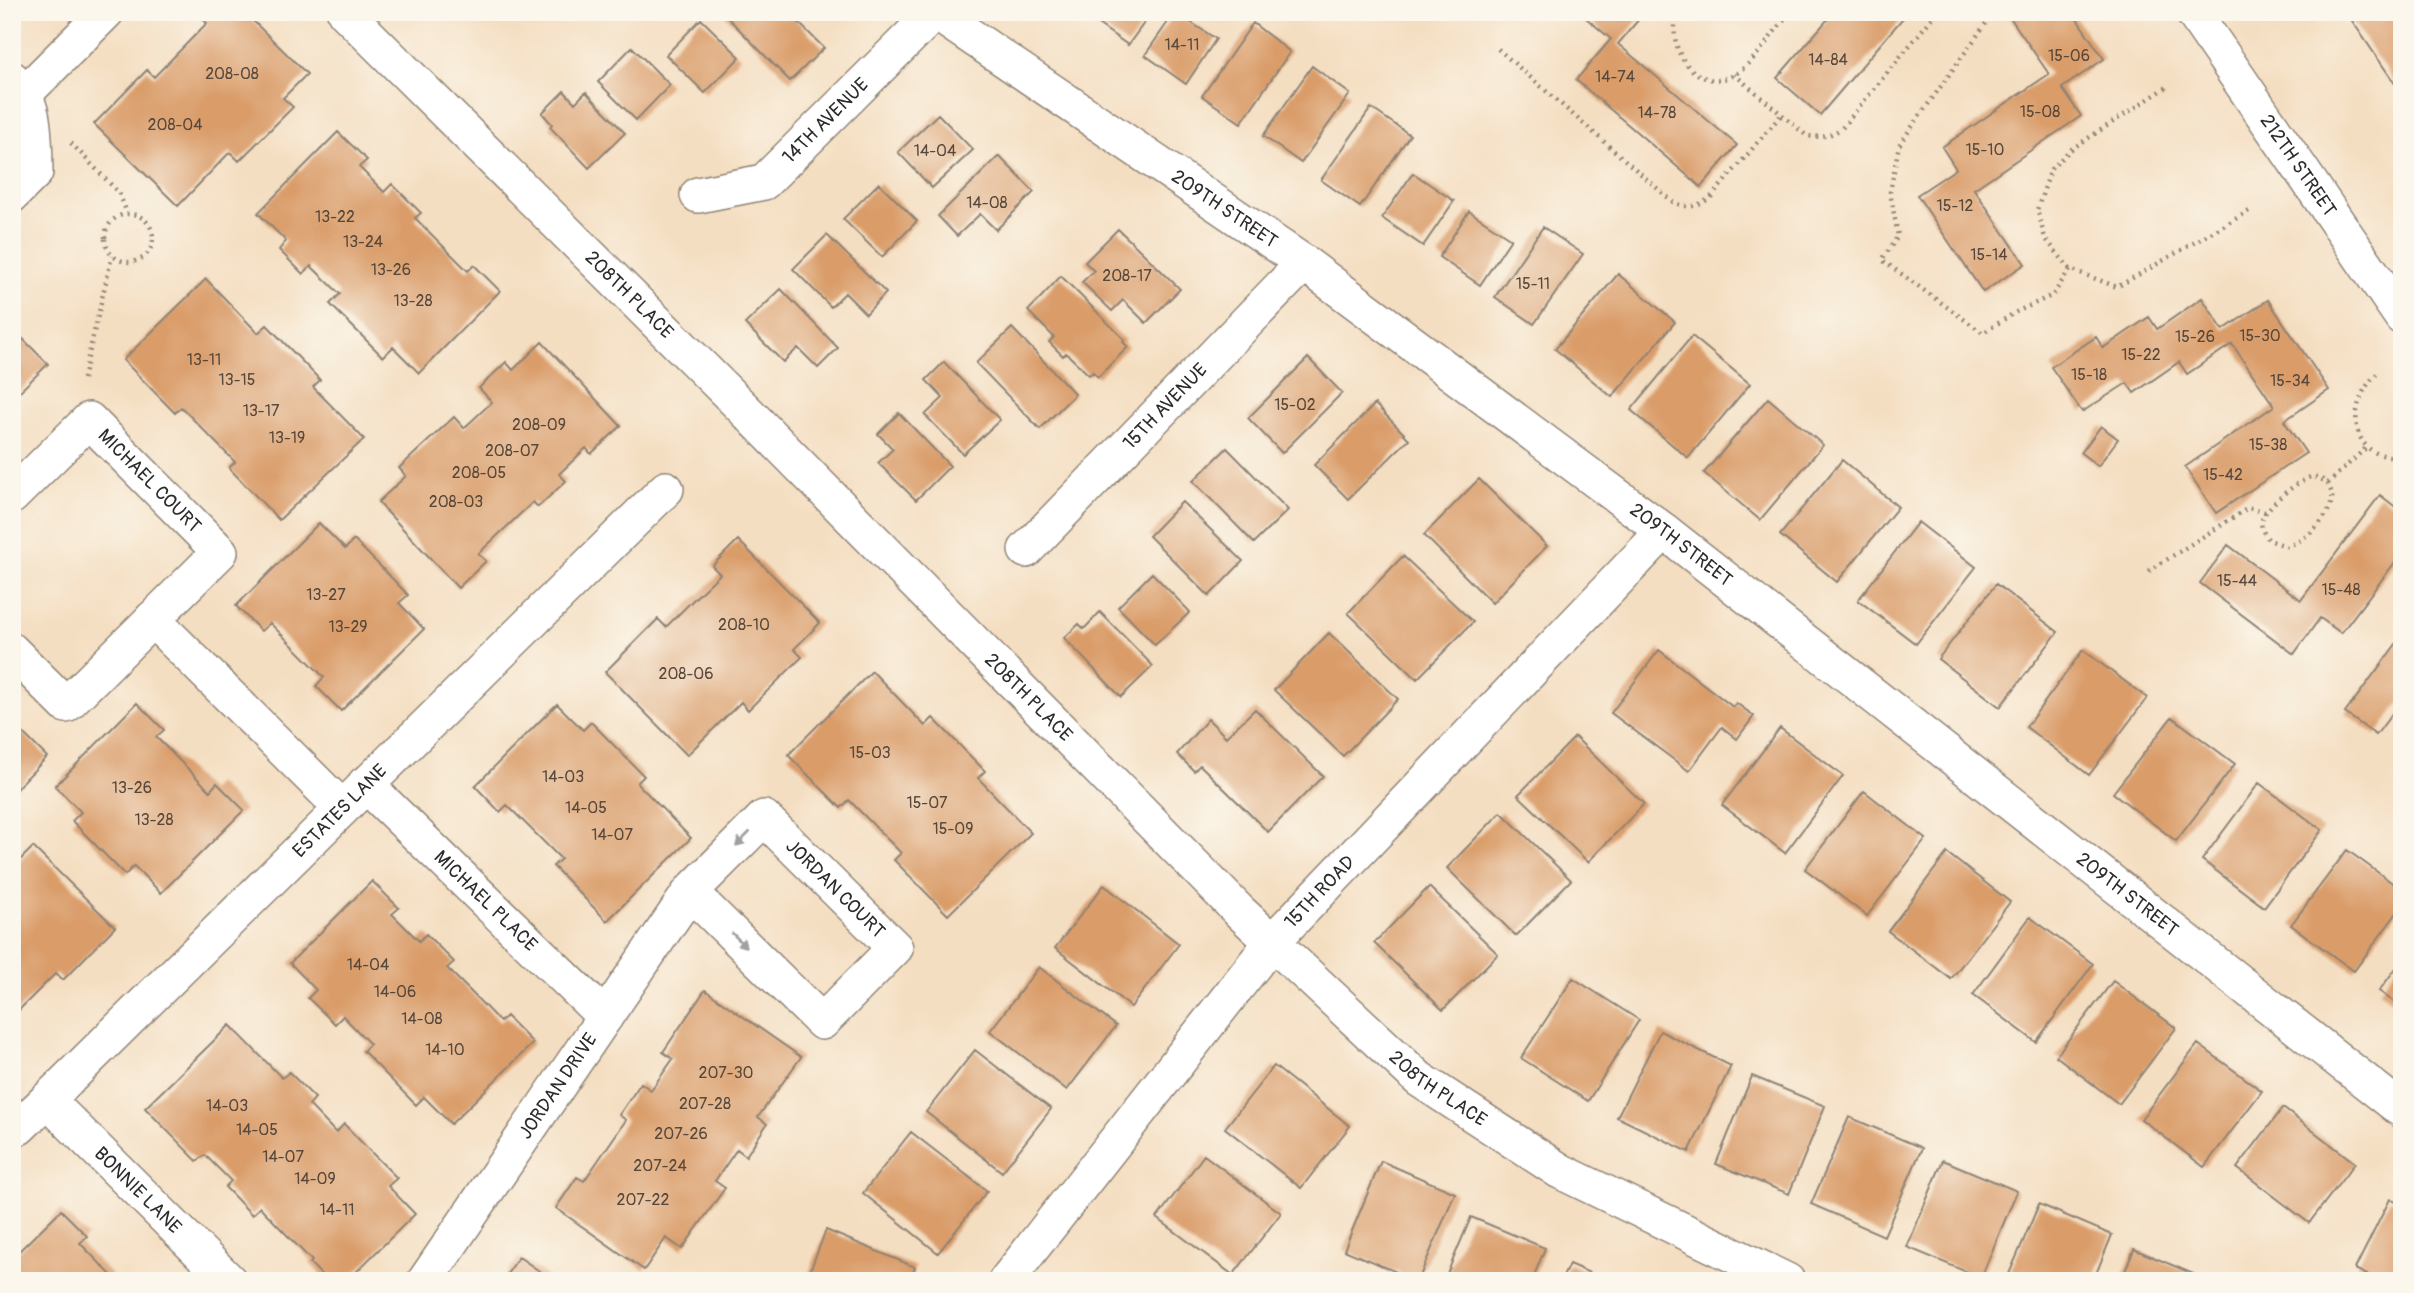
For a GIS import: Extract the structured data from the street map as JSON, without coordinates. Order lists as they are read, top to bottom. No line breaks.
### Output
{"streets":{"street":["14TH AVENUE","212TH STREET","209TH STREET","208TH PLACE","15TH AVENUE","MICHAEL COURT","ESTATES LANE","JORDAN COURT","15TH ROAD","MICHAEL PLACE","JORDAN DRIVE","BONNIE LANE"]},"crossings":[["14TH AVENUE","209TH STREET"],["209TH STREET","15TH AVENUE"],["209TH STREET","15TH ROAD"],["208TH PLACE","15TH ROAD"],["ESTATES LANE","MICHAEL PLACE"],["ESTATES LANE","BONNIE LANE"],["JORDAN COURT","JORDAN DRIVE"],["MICHAEL PLACE","JORDAN DRIVE"]],"house_numbers":["14-11","15-06","14-84","208-08","14-74","15-08","14-78","208-04","15-10","14-04","14-08","15-12","13-22","13-24","15-14","13-26","208-17","15-11","13-28","15-30","15-26","15-22","13-11","15-18","13-15","15-34","15-02","13-17","208-09","13-19","15-38","208-07","208-05","15-42","208-03","15-44","15-48","13-27","208-10","13-29","208-06","15-03","14-03","13-26","15-07","14-05","13-28","15-09","14-07","14-04","14-06","14-08","14-10","207-30","207-28","14-03","14-05","207-26","14-07","207-24","14-09","207-22","14-11"]}
